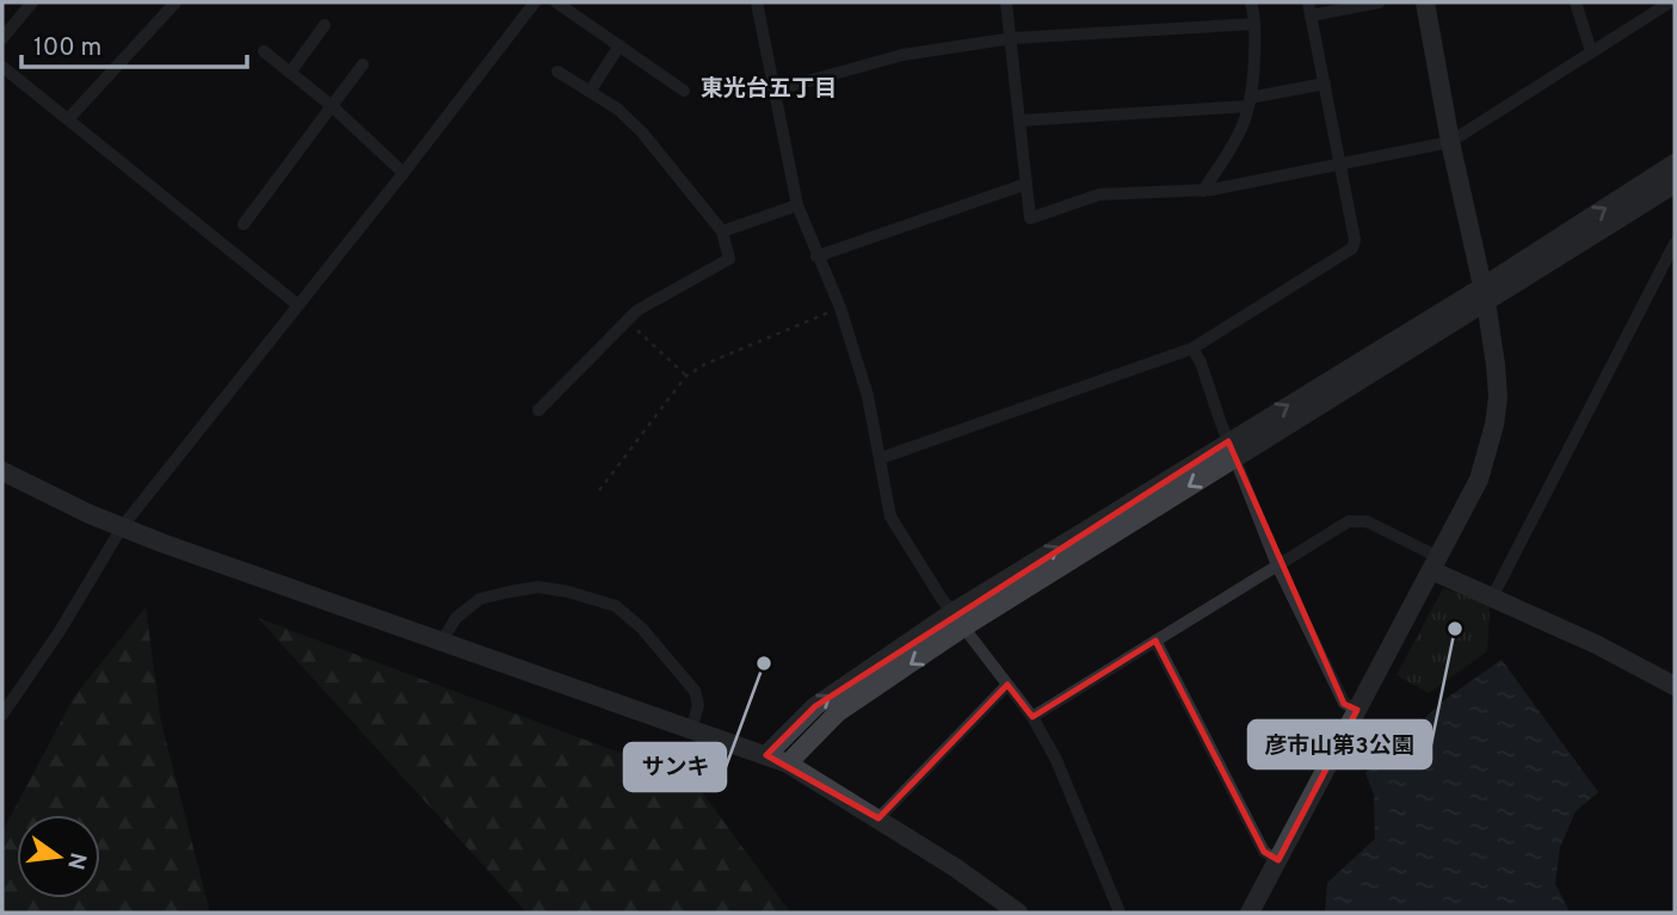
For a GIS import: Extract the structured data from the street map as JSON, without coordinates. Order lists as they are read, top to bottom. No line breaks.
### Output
{"districts":["東光台五丁目"],"places":["彦市山第3公園","サンキ"],"scale_bar":"100 m","north":"right"}
